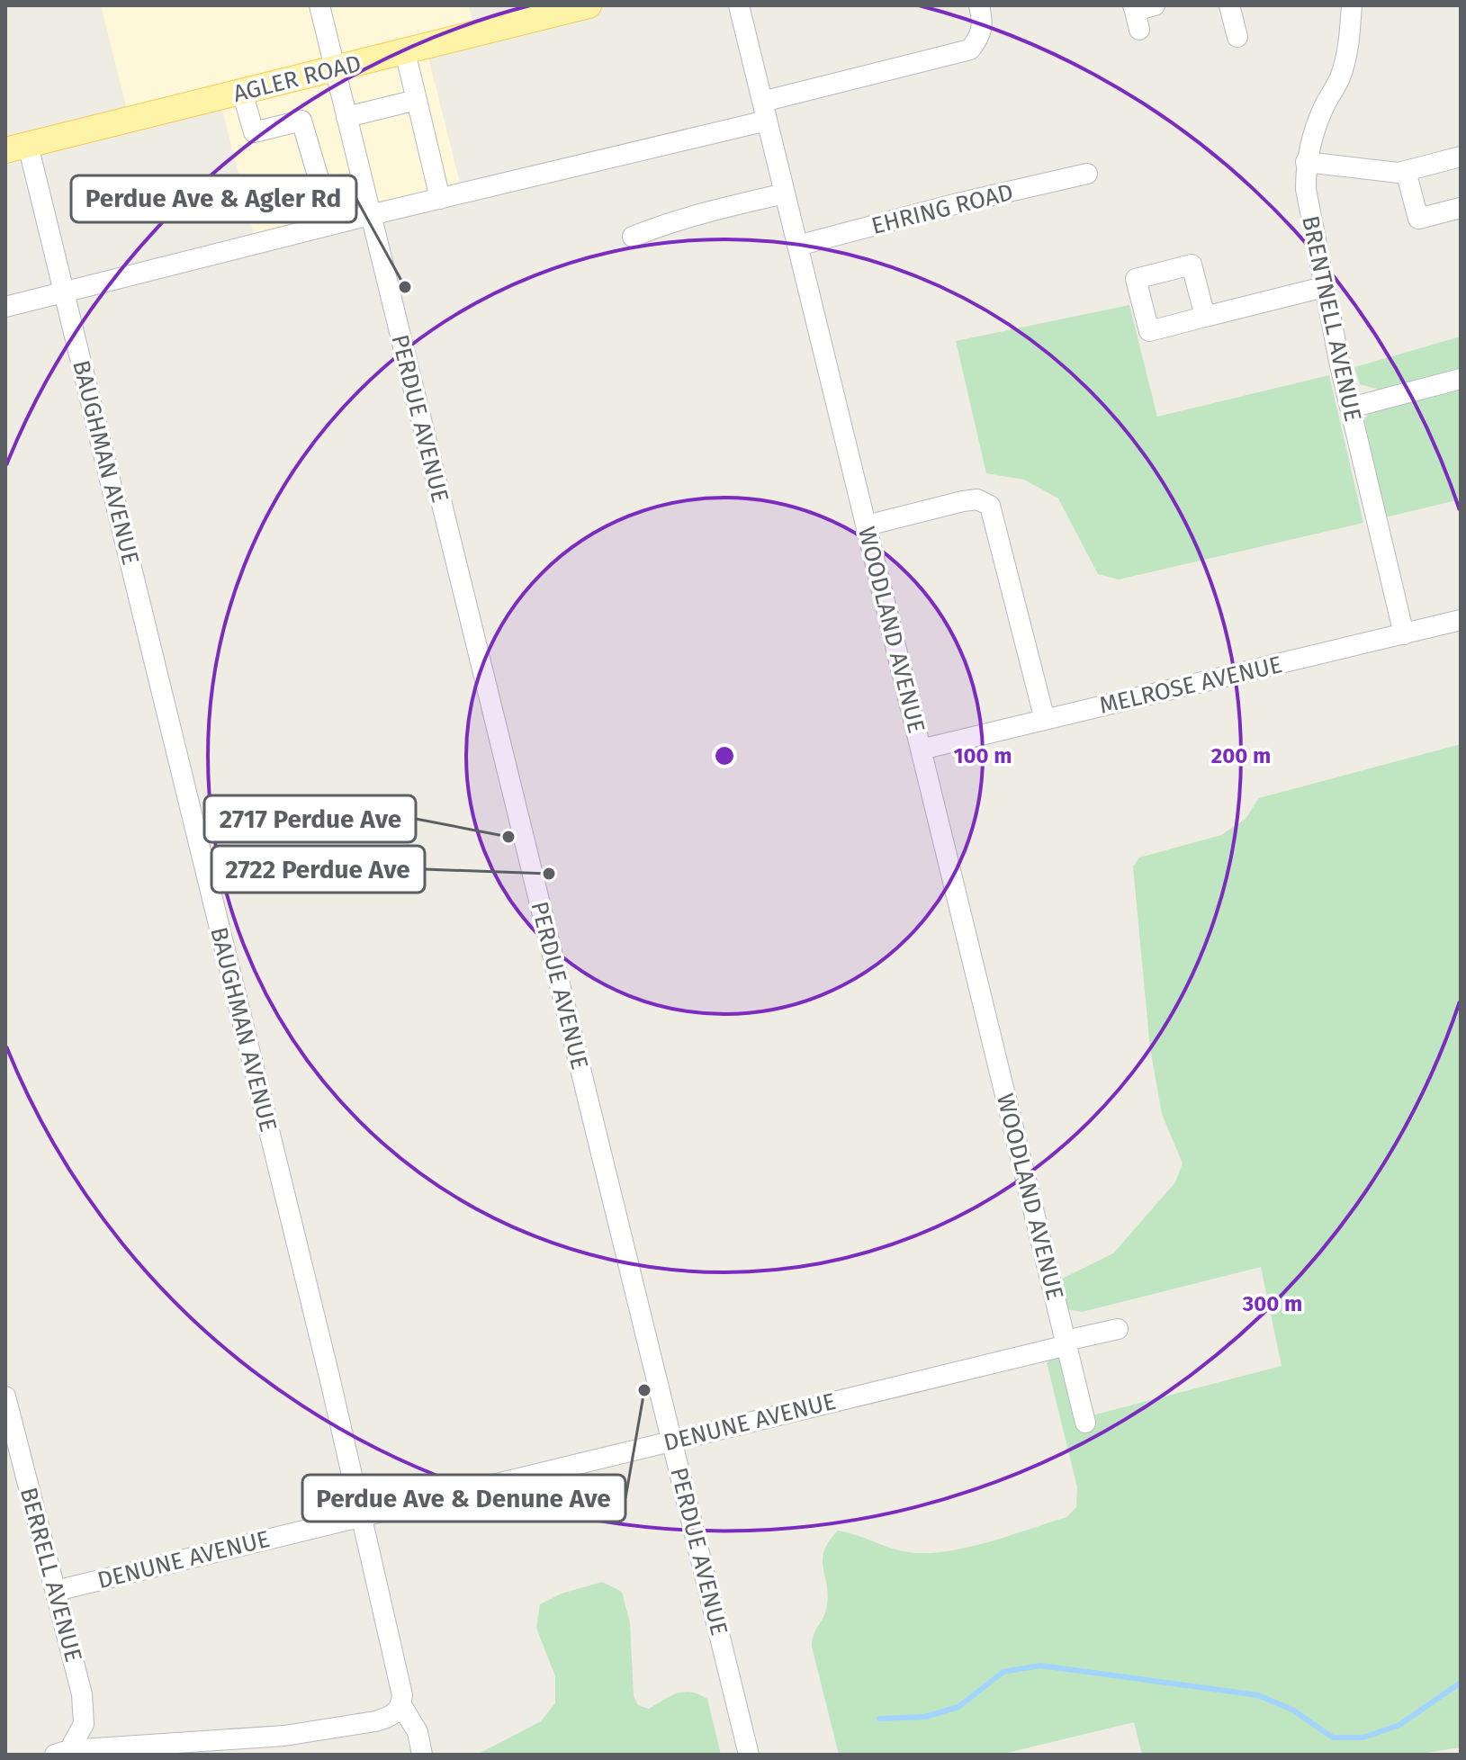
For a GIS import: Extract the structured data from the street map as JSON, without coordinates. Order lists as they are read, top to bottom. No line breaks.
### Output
{"streets":{"main road":["AGLER ROAD"],"street":["EHRING ROAD","BRENTNELL AVENUE","PERDUE AVENUE","BAUGHMAN AVENUE","WOODLAND AVENUE","MELROSE AVENUE","DENUNE AVENUE","BERRELL AVENUE"]},"crossings":[["AGLER ROAD","PERDUE AVENUE"],["AGLER ROAD","BAUGHMAN AVENUE"],["EHRING ROAD","WOODLAND AVENUE"],["BRENTNELL AVENUE","MELROSE AVENUE"],["PERDUE AVENUE","DENUNE AVENUE"],["BAUGHMAN AVENUE","DENUNE AVENUE"],["WOODLAND AVENUE","MELROSE AVENUE"],["WOODLAND AVENUE","DENUNE AVENUE"],["DENUNE AVENUE","BERRELL AVENUE"]],"places":["Perdue Ave & Agler Rd","2717 Perdue Ave","2722 Perdue Ave","Perdue Ave & Denune Ave"],"rings":["100 m","200 m","300 m"]}
